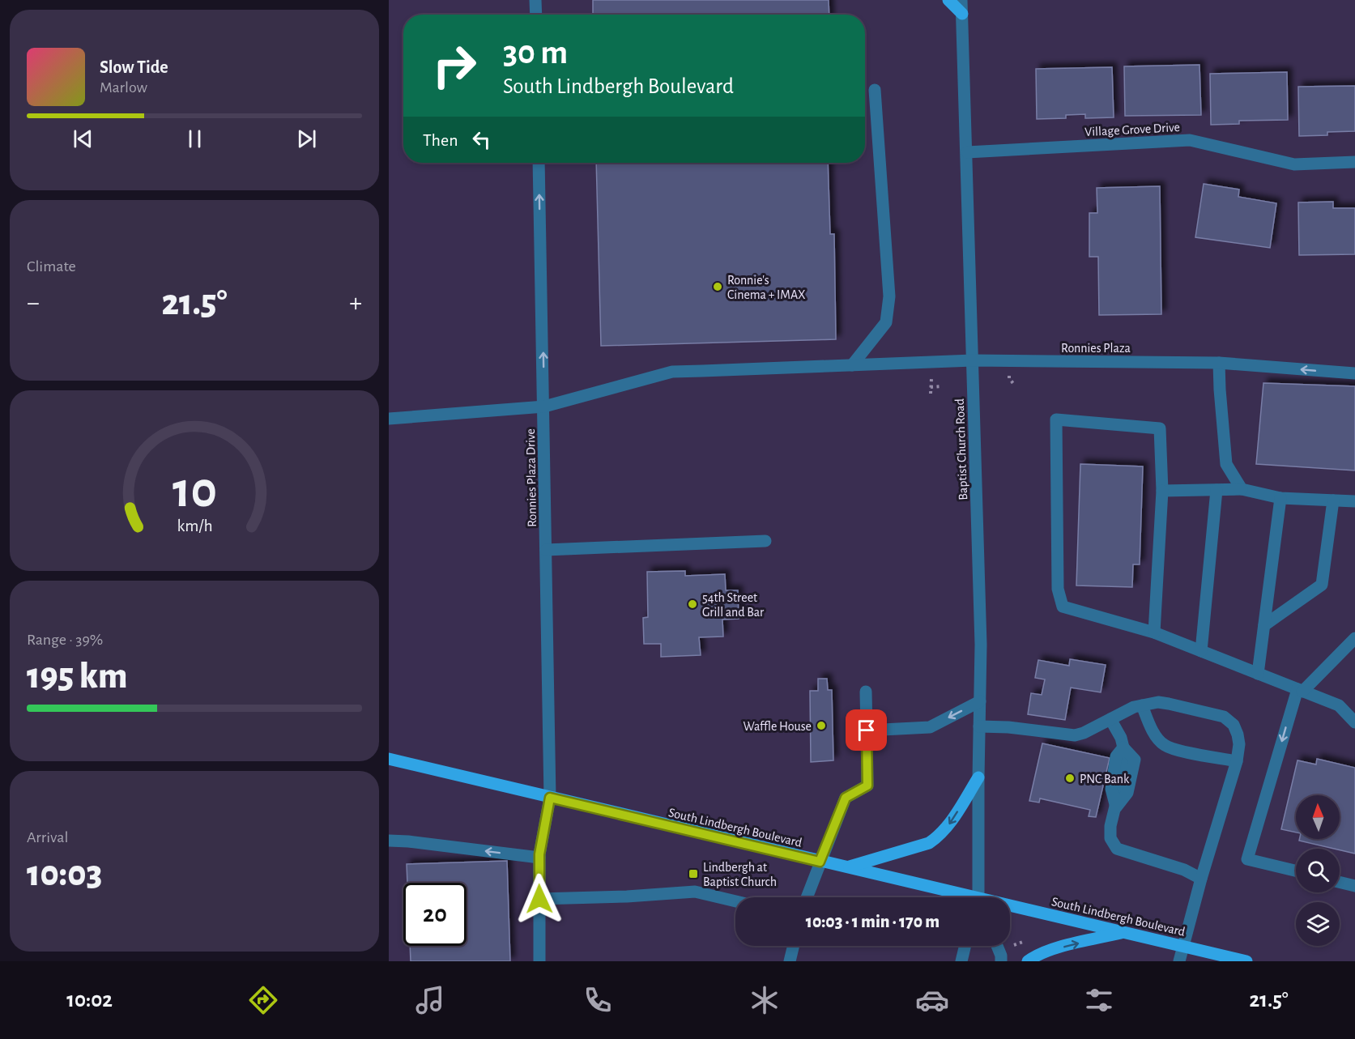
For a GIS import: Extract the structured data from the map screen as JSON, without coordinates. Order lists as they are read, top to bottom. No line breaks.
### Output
{"streets":{"main road":["South Lindbergh Boulevard"],"street":["Village Grove Drive","Ronnies Plaza","Baptist Church Road","Ronnies Plaza Drive"]},"crossings":[["Village Grove Drive","Baptist Church Road"],["Ronnies Plaza","Baptist Church Road"],["Ronnies Plaza","Ronnies Plaza Drive"],["Ronnies Plaza Drive","South Lindbergh Boulevard"]],"places":{"other":["Ronnie's Cinema + IMAX","54th Street Grill and Bar","Waffle House","PNC Bank"],"transit":["Lindbergh at Baptist Church"]},"north":"top","page":{"turn":["30 m","South Lindbergh Boulevard"],"song":["Slow Tide","Marlow"],"then":"Then","tile":["Climate",["Range · 39%","195 km"],["Arrival","10:03"]],"heat":["−","21.5°","+"],"limit":"20","trip":"10:03 · 1 min · 170 m","tabs":["10:02","21.5°"],"gauge":["10","km/h"]}}
